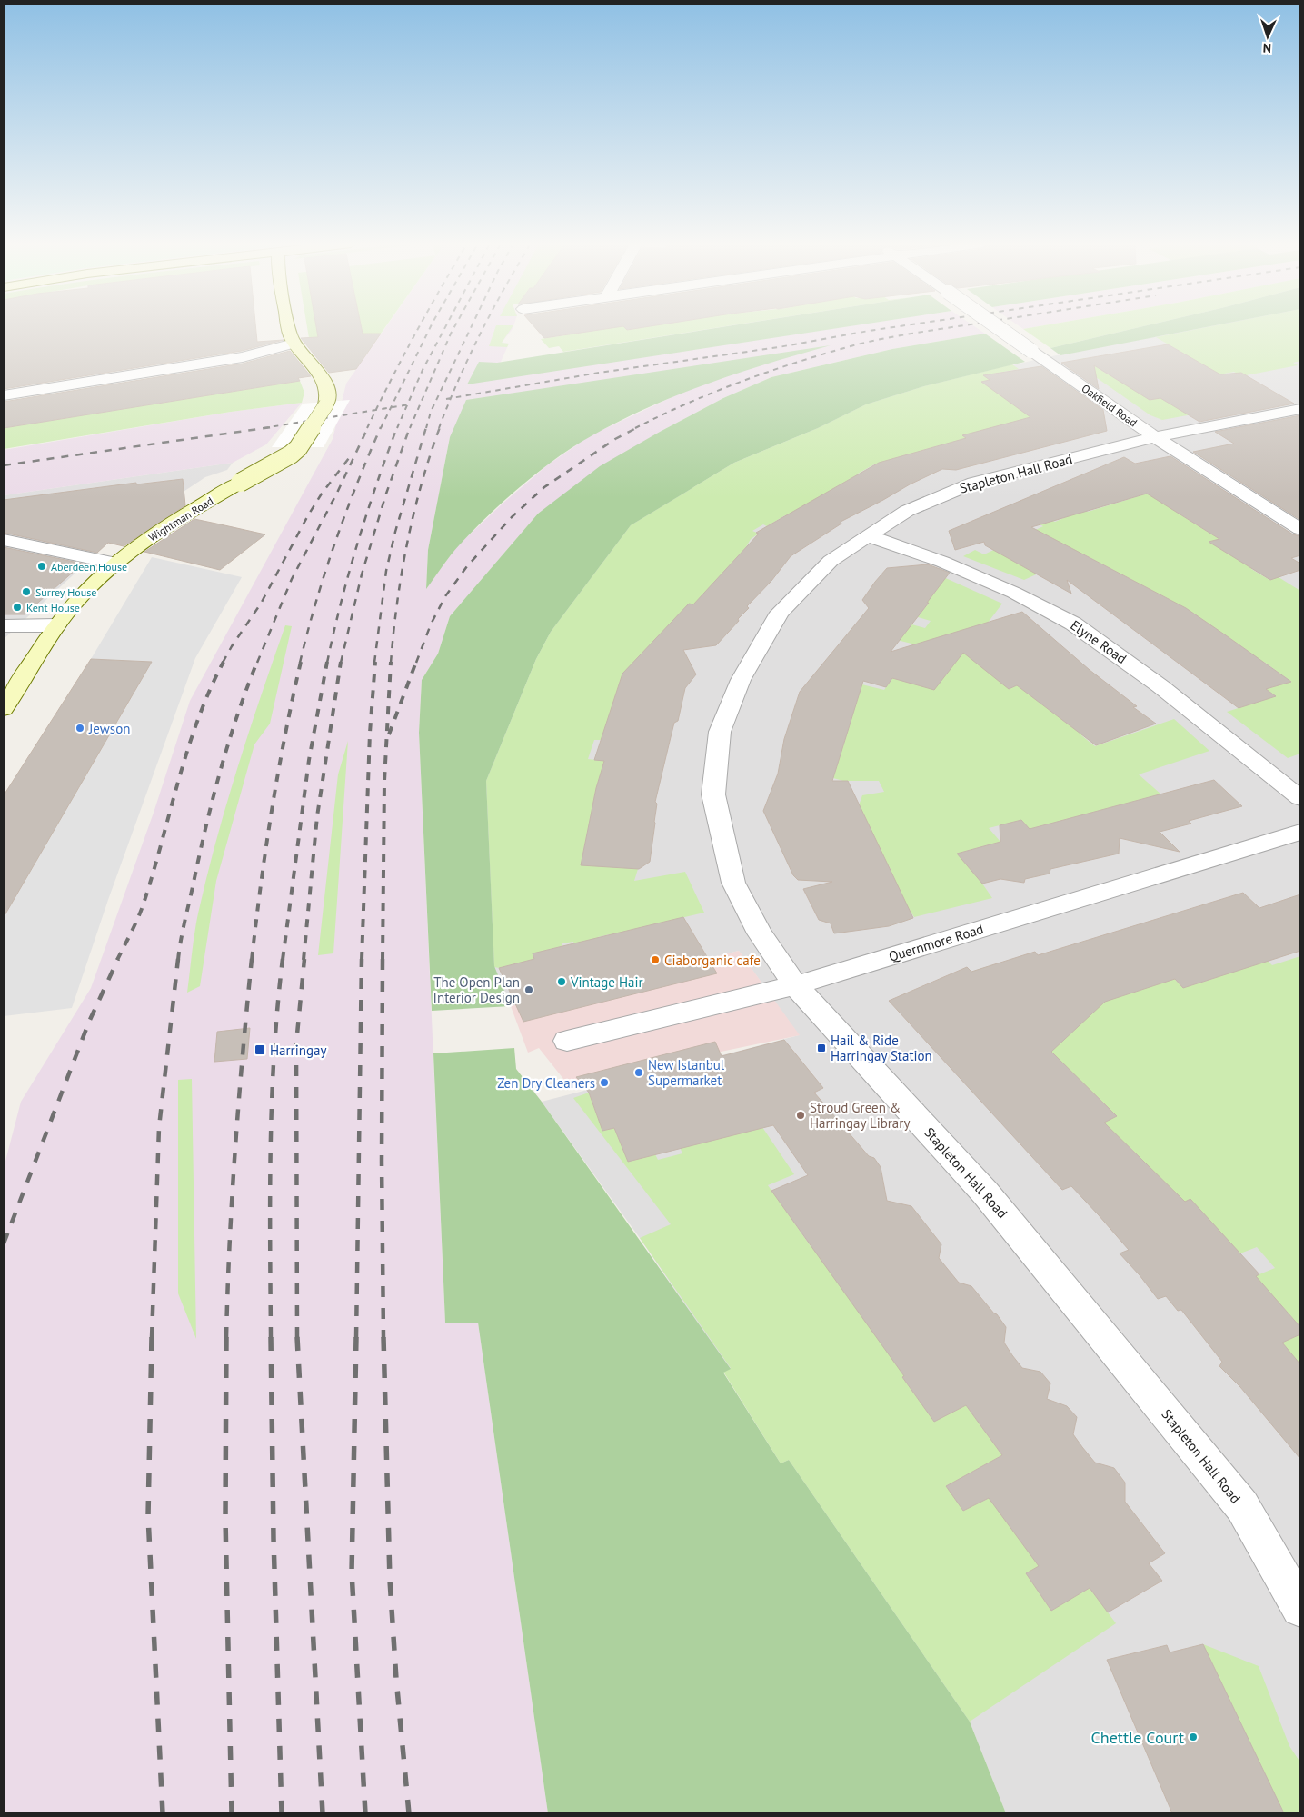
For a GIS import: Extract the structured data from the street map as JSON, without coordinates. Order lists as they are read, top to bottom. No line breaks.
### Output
{"streets":{"main road":["Wightman Road"],"street":["Oakfield Road","Stapleton Hall Road","Elyne Road","Quernmore Road"]},"crossings":[["Oakfield Road","Stapleton Hall Road"],["Stapleton Hall Road","Elyne Road"],["Stapleton Hall Road","Quernmore Road"]],"places":{"other":["Aberdeen House","Surrey House","Kent House","Jewson","Ciaborganic cafe","Vintage Hair","The Open Plan Interior Design","New Istanbul Supermarket","Zen Dry Cleaners","Stroud Green & Harringay Library","Chettle Court"],"transit":["Hail & Ride Harringay Station","Harringay"]},"north":"bottom"}
